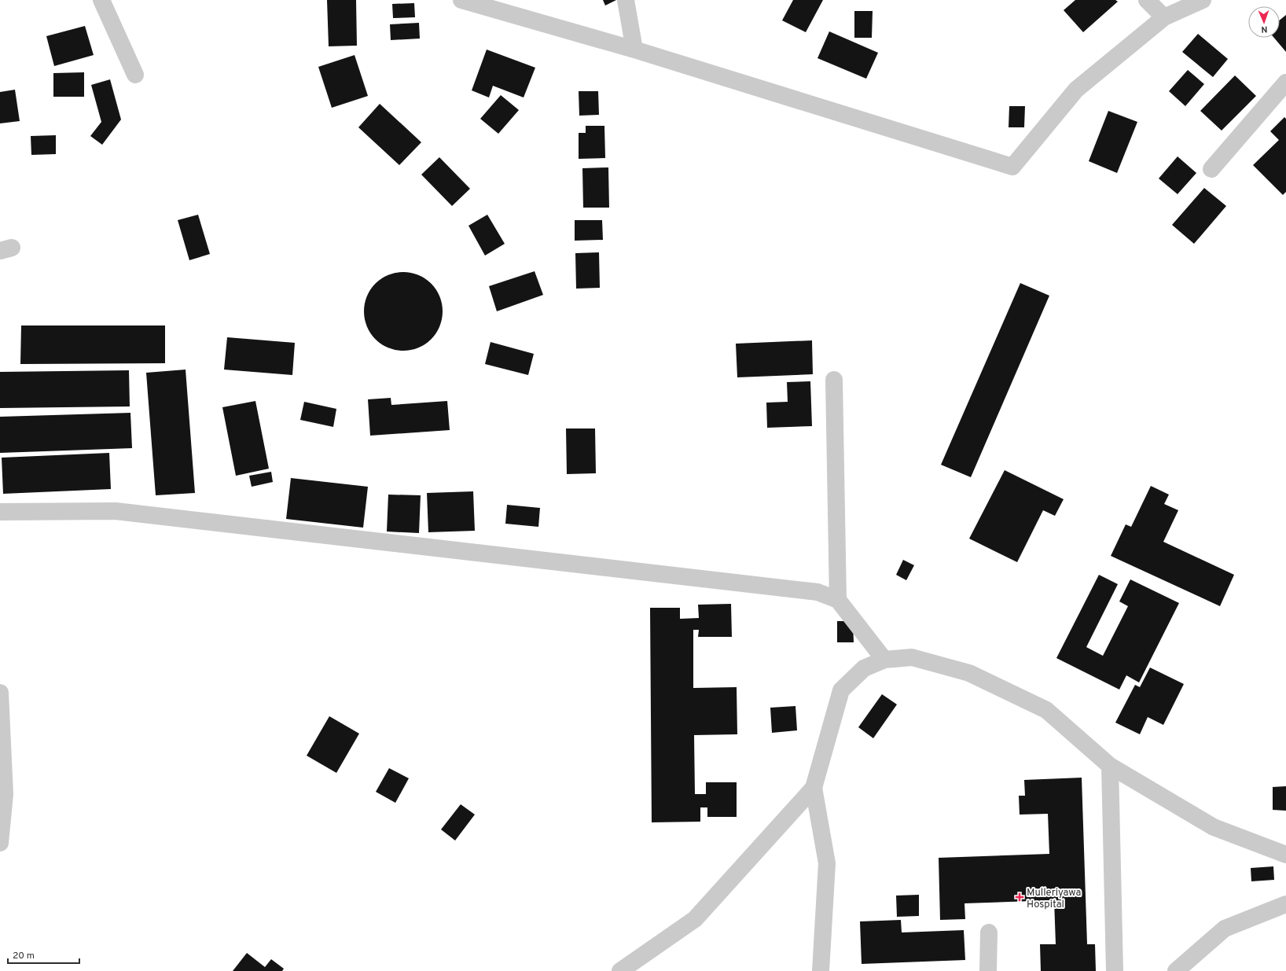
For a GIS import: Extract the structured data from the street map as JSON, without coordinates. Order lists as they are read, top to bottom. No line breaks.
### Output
{"places":{"health":["Mulleriyawa Hospital"]},"scale_bar":"20 m","north":"bottom"}
